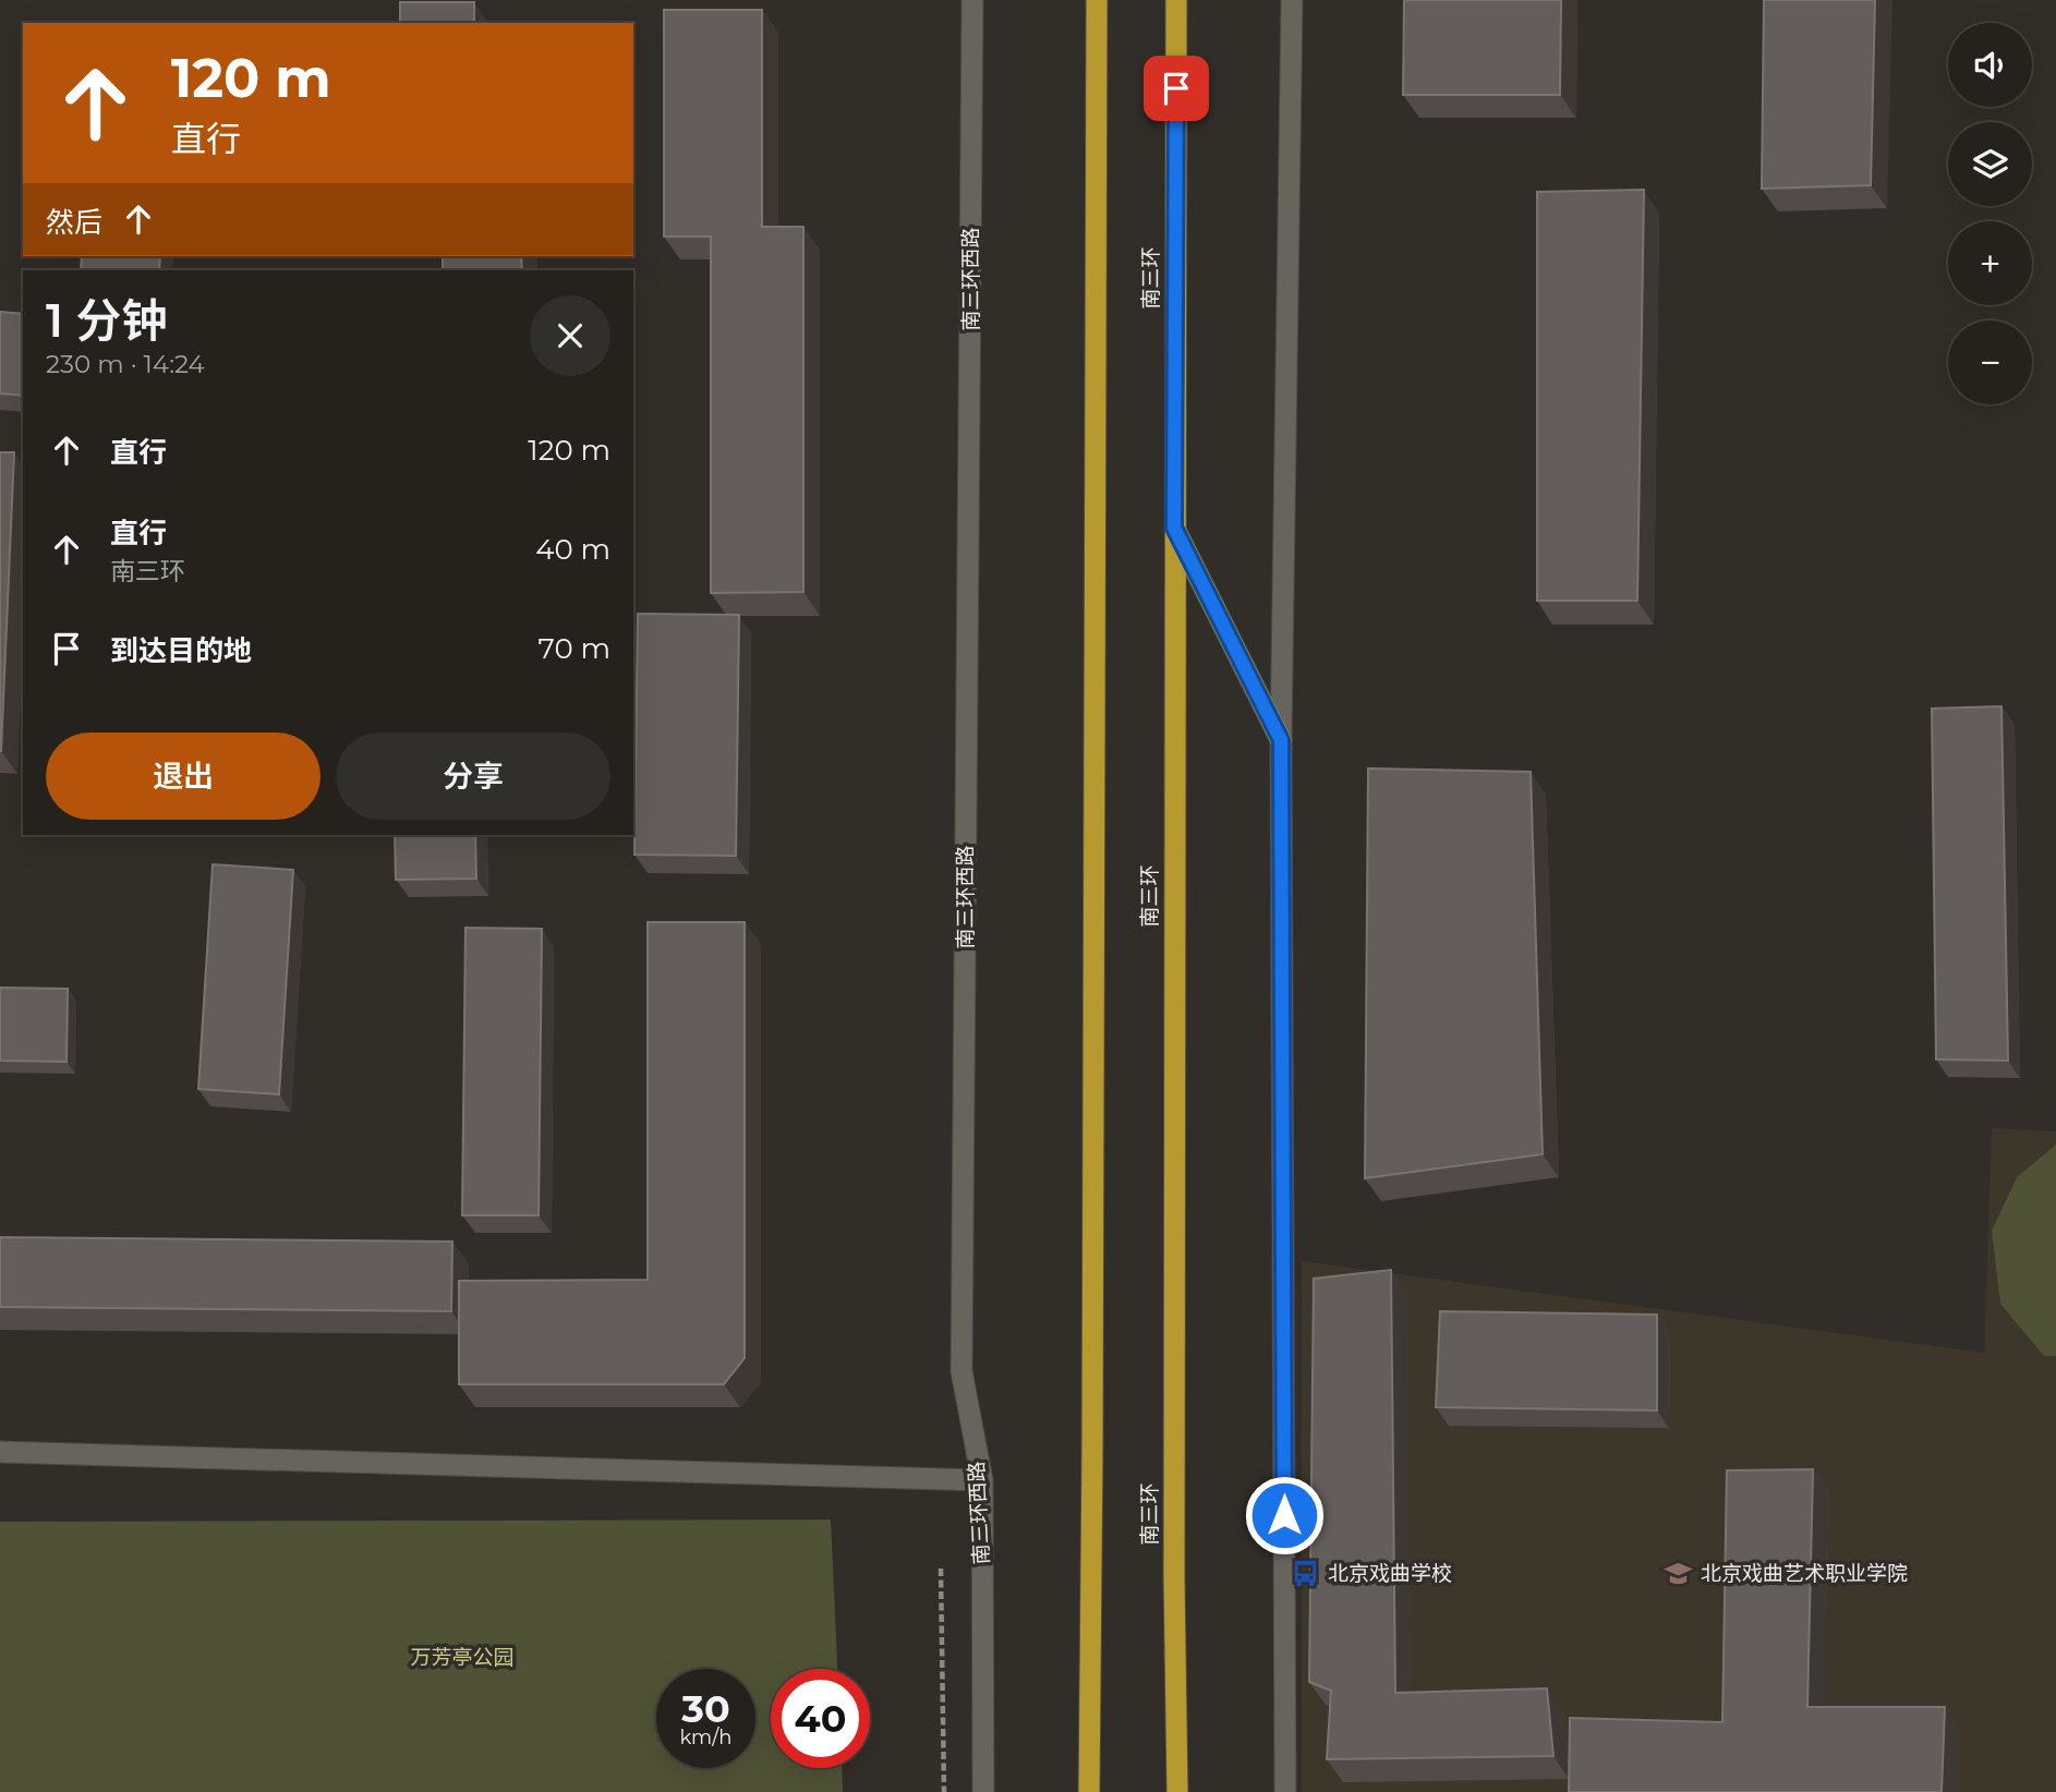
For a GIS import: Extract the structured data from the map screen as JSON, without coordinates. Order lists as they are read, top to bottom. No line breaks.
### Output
{"streets":{"highway":["南三环"],"street":["南三环西路"]},"parks":["万芳亭公园"],"places":{"bus stop":["北京戏曲学校"],"school or university":["北京戏曲艺术职业学院"]},"page":{"map_buttons":["+","−"],"turn":["120 m","直行"],"then":"然后","heading":["1 分钟","230 m · 14:24"],"list":[{"name":"直行","value":"120 m"},{"name":"直行","note":"南三环","value":"40 m"},{"name":"到达目的地","value":"70 m"}],"buttons":["退出","分享"],"speed":"30 km/h","limit":"40"}}
